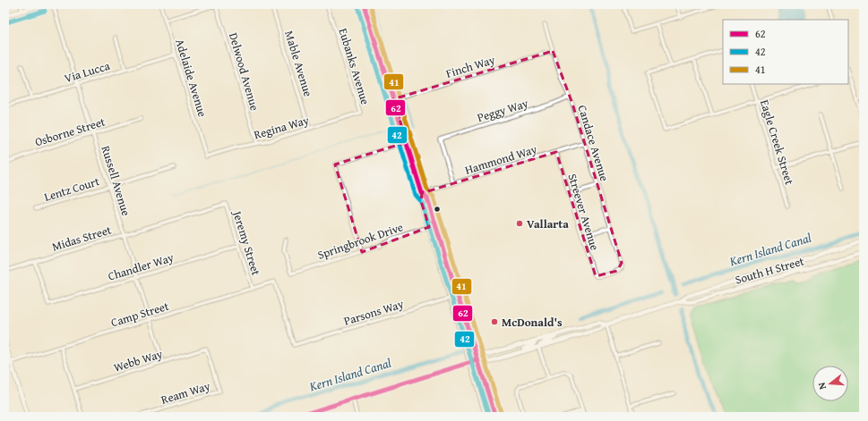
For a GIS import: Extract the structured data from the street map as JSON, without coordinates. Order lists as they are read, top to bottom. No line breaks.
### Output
{"streets":{"street":["Mable Avenue","Eubanks Avenue","Finch Way","Via Lucca","Delwood Avenue","Adelaide Avenue","Peggy Way","Regina Way","Osborne Street","Eagle Creek Street","Candace Avenue","Hammond Way","Russell Avenue","Lentz Court","Streever Avenue","Midas Street","Springbrook Drive","Jeremy Street","Chandler Way","South H Street","Parsons Way","Camp Street","Webb Way","Ream Way"]},"crossings":[["Mable Avenue","Regina Way"],["Eubanks Avenue","Regina Way"],["Finch Way","Candace Avenue"],["Via Lucca","Adelaide Avenue"],["Via Lucca","Russell Avenue"],["Delwood Avenue","Regina Way"],["Adelaide Avenue","Regina Way"],["Peggy Way","Candace Avenue"],["Peggy Way","Hammond Way"],["Osborne Street","Russell Avenue"],["Candace Avenue","Hammond Way"],["Candace Avenue","Streever Avenue"],["Hammond Way","Streever Avenue"],["Russell Avenue","Lentz Court"],["Russell Avenue","Midas Street"],["Russell Avenue","Chandler Way"],["Russell Avenue","Camp Street"],["Russell Avenue","Webb Way"],["Midas Street","Jeremy Street"],["Midas Street","Chandler Way"],["Jeremy Street","Chandler Way"],["Jeremy Street","Camp Street"],["Parsons Way","Camp Street"],["Webb Way","Ream Way"]],"water":["Kern Island Canal"],"places":["Vallarta","McDonald's"],"lines":["transit line 62","transit line 41","transit line 42"],"legend":["62","42","41"],"north":"left"}
